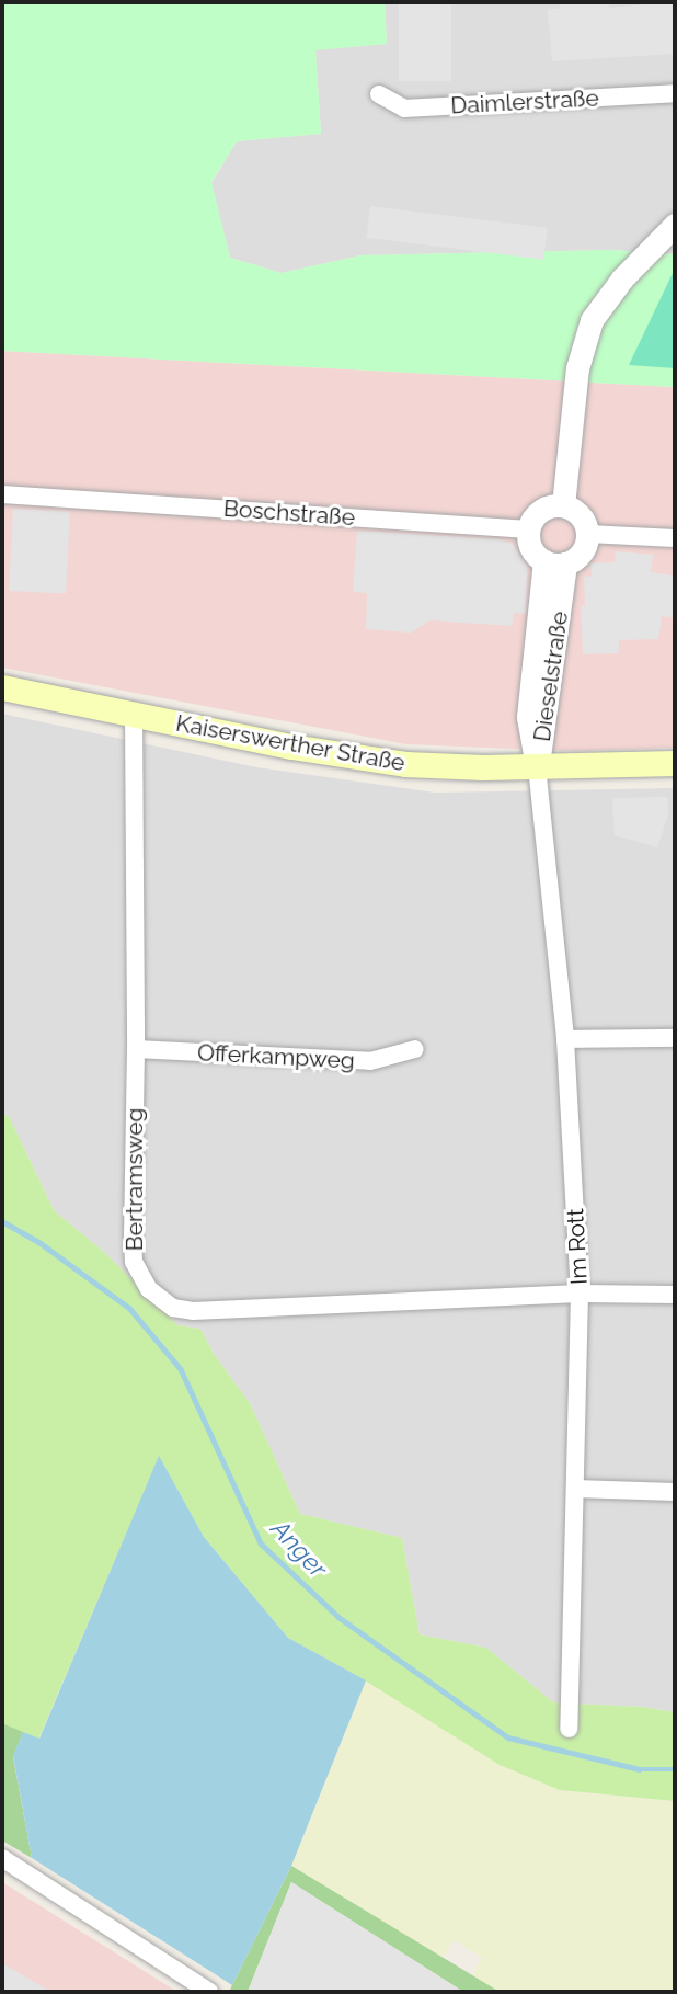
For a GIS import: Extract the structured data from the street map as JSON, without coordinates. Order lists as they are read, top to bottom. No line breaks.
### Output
{"streets":{"main road":["Kaiserswerther Straße"],"street":["Daimlerstraße","Boschstraße","Dieselstraße","Offerkampweg","Bertramsweg","Im Rott"]},"crossings":[["Boschstraße","Dieselstraße"],["Dieselstraße","Kaiserswerther Straße"],["Dieselstraße","Im Rott"],["Kaiserswerther Straße","Bertramsweg"],["Kaiserswerther Straße","Im Rott"],["Offerkampweg","Bertramsweg"],["Bertramsweg","Im Rott"]],"water":["Anger"]}
